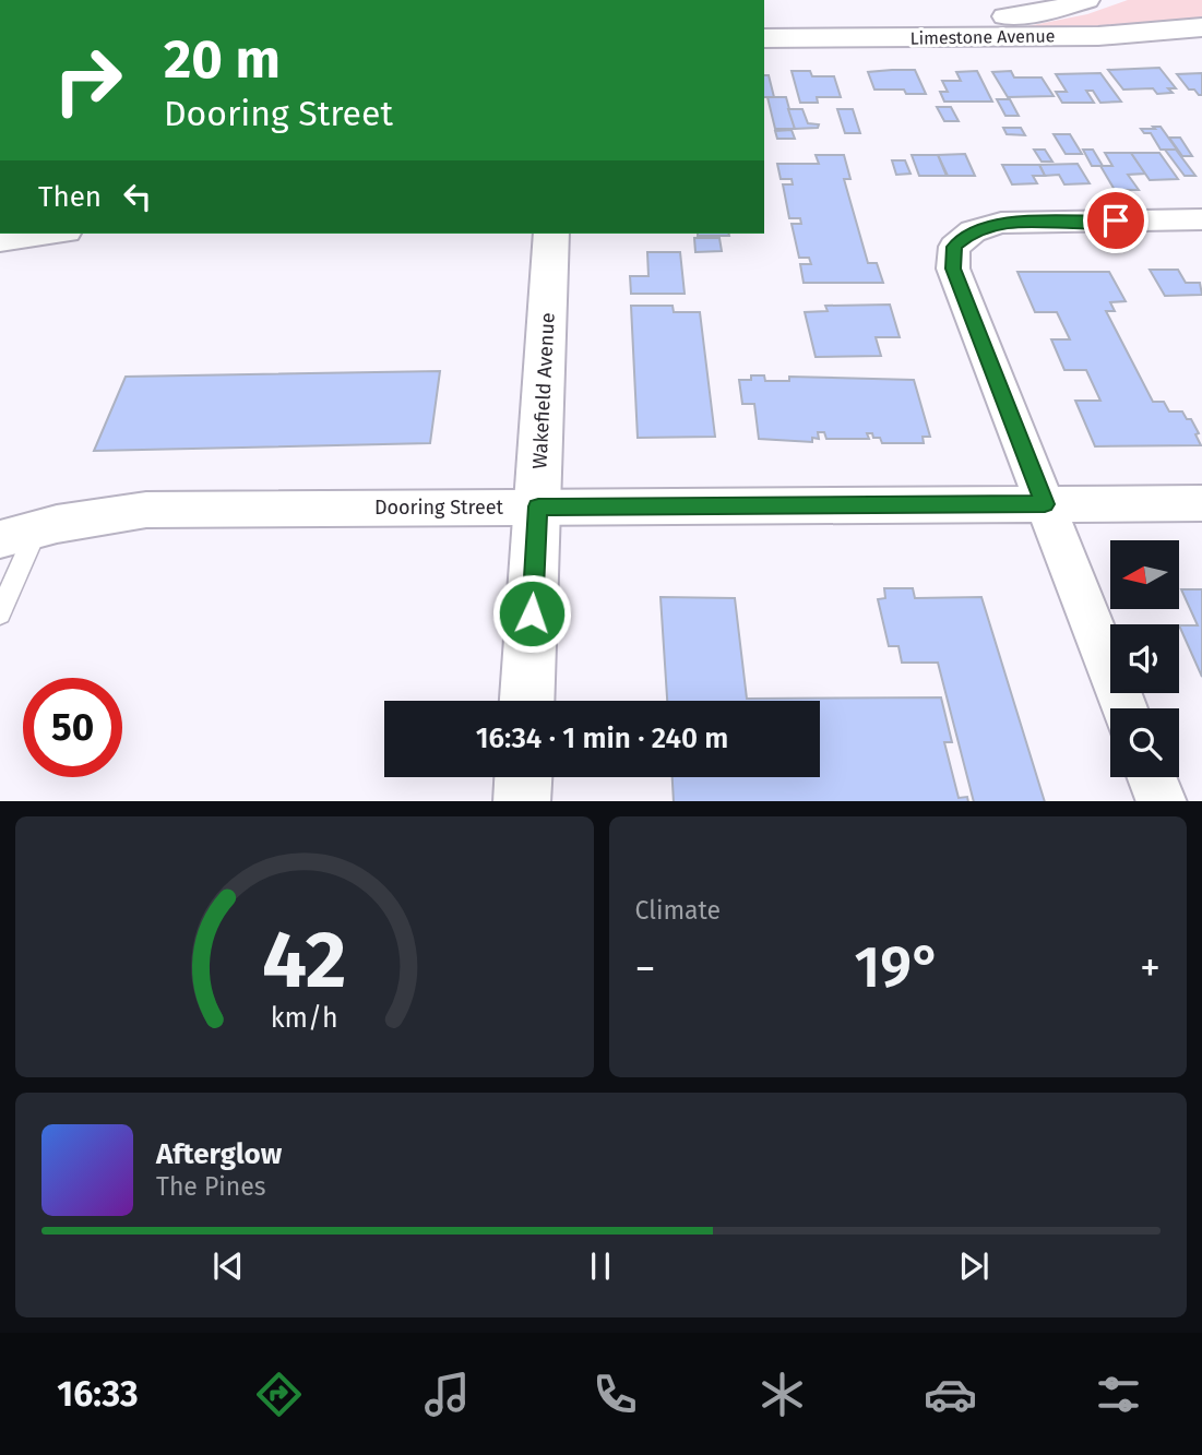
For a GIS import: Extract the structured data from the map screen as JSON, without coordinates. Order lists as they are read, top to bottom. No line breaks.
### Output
{"streets":{"main road":["Limestone Avenue","Wakefield Avenue"],"street":["Dooring Street"]},"crossings":[["Wakefield Avenue","Dooring Street"]],"north":"left","page":{"turn":["20 m","Dooring Street"],"then":"Then","limit":"50","trip":"16:34 · 1 min · 240 m","tile":"Climate","heat":["−","19°","+"],"song":["Afterglow","The Pines"],"tabs":"16:33","gauge":["42","km/h"]}}
